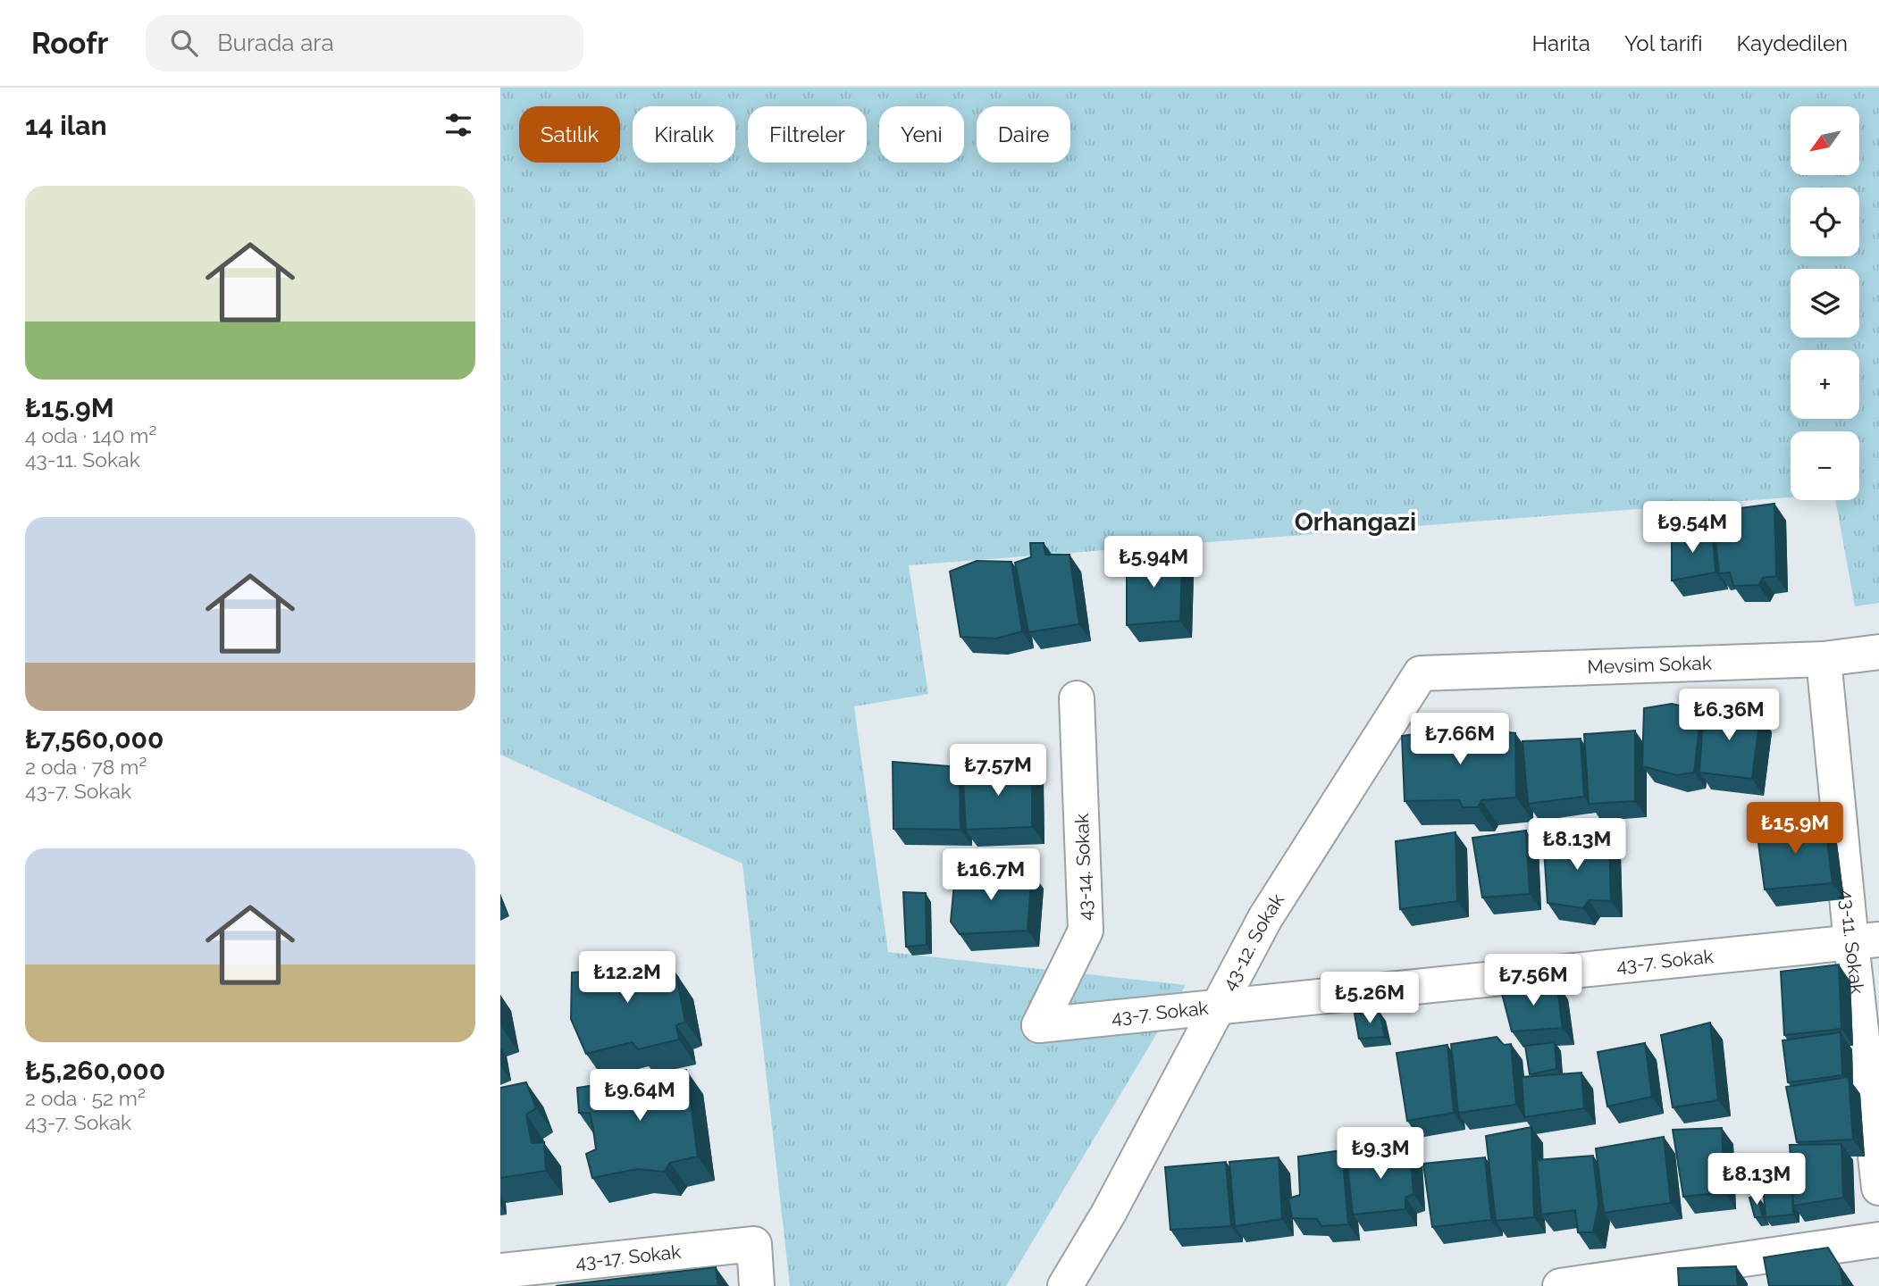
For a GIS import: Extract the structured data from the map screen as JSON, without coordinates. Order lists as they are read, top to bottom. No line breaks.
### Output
{"streets":{"street":["Mevsim Sokak","43-14. Sokak","43-12. Sokak","43-11. Sokak","43-7. Sokak","43-17. Sokak"]},"crossings":[["Mevsim Sokak","43-12. Sokak"],["Mevsim Sokak","43-11. Sokak"],["43-14. Sokak","43-7. Sokak"],["43-12. Sokak","43-7. Sokak"],["43-11. Sokak","43-7. Sokak"]],"districts":["Orhangazi"],"north":"bottom left","page":{"header":"Roofr","search":"Burada ara","nav":["Harita","Yol tarifi","Kaydedilen"],"heading":"14 ilan","map_buttons":["+","−"],"chip":["Satılık","Kiralık","Filtreler","Yeni","Daire"],"list":[{"name":"₺15.9M","note":"4 oda · 140 m² · 43-11. Sokak"},{"name":"₺7,560,000","note":"2 oda · 78 m² · 43-7. Sokak"},{"name":"₺5,260,000","note":"2 oda · 52 m² · 43-7. Sokak"}],"price":["₺9.54M","₺5.94M","₺6.36M","₺7.66M","₺7.57M","₺15.9M","₺8.13M","₺16.7M","₺12.2M","₺7.56M","₺5.26M","₺9.64M","₺9.3M","₺8.13M"]}}
